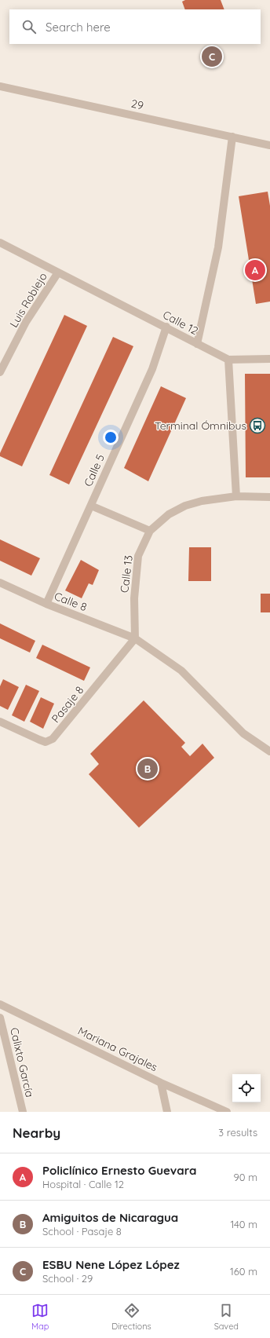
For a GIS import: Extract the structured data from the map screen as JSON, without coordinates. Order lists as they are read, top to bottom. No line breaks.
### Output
{"streets":{"street":["29","Luis Roblejo","Calle 12","Calle 5","Calle 13","Calle 8","Pasaje 8","Mariana Grajales","Calixto García"]},"crossings":[["Luis Roblejo","Calle 12"],["Calle 12","Calle 5"],["Calle 5","Calle 8"],["Calle 13","Calle 8"],["Calle 13","Pasaje 8"],["Calle 8","Pasaje 8"]],"places":{"bus stop":["Terminal Ómnibus"]},"page":{"search":"Search here","pins":["C","A","B"],"heading":["Nearby","3 results"],"list":[{"mark":"A","name":"Policlínico Ernesto Guevara","note":"Hospital · Calle 12","value":"90 m"},{"mark":"B","name":"Amiguitos de Nicaragua","note":"School · Pasaje 8","value":"140 m"},{"mark":"C","name":"ESBU Nene López López","note":"School · 29","value":"160 m"}],"nav":["Map","Directions","Saved"]}}
